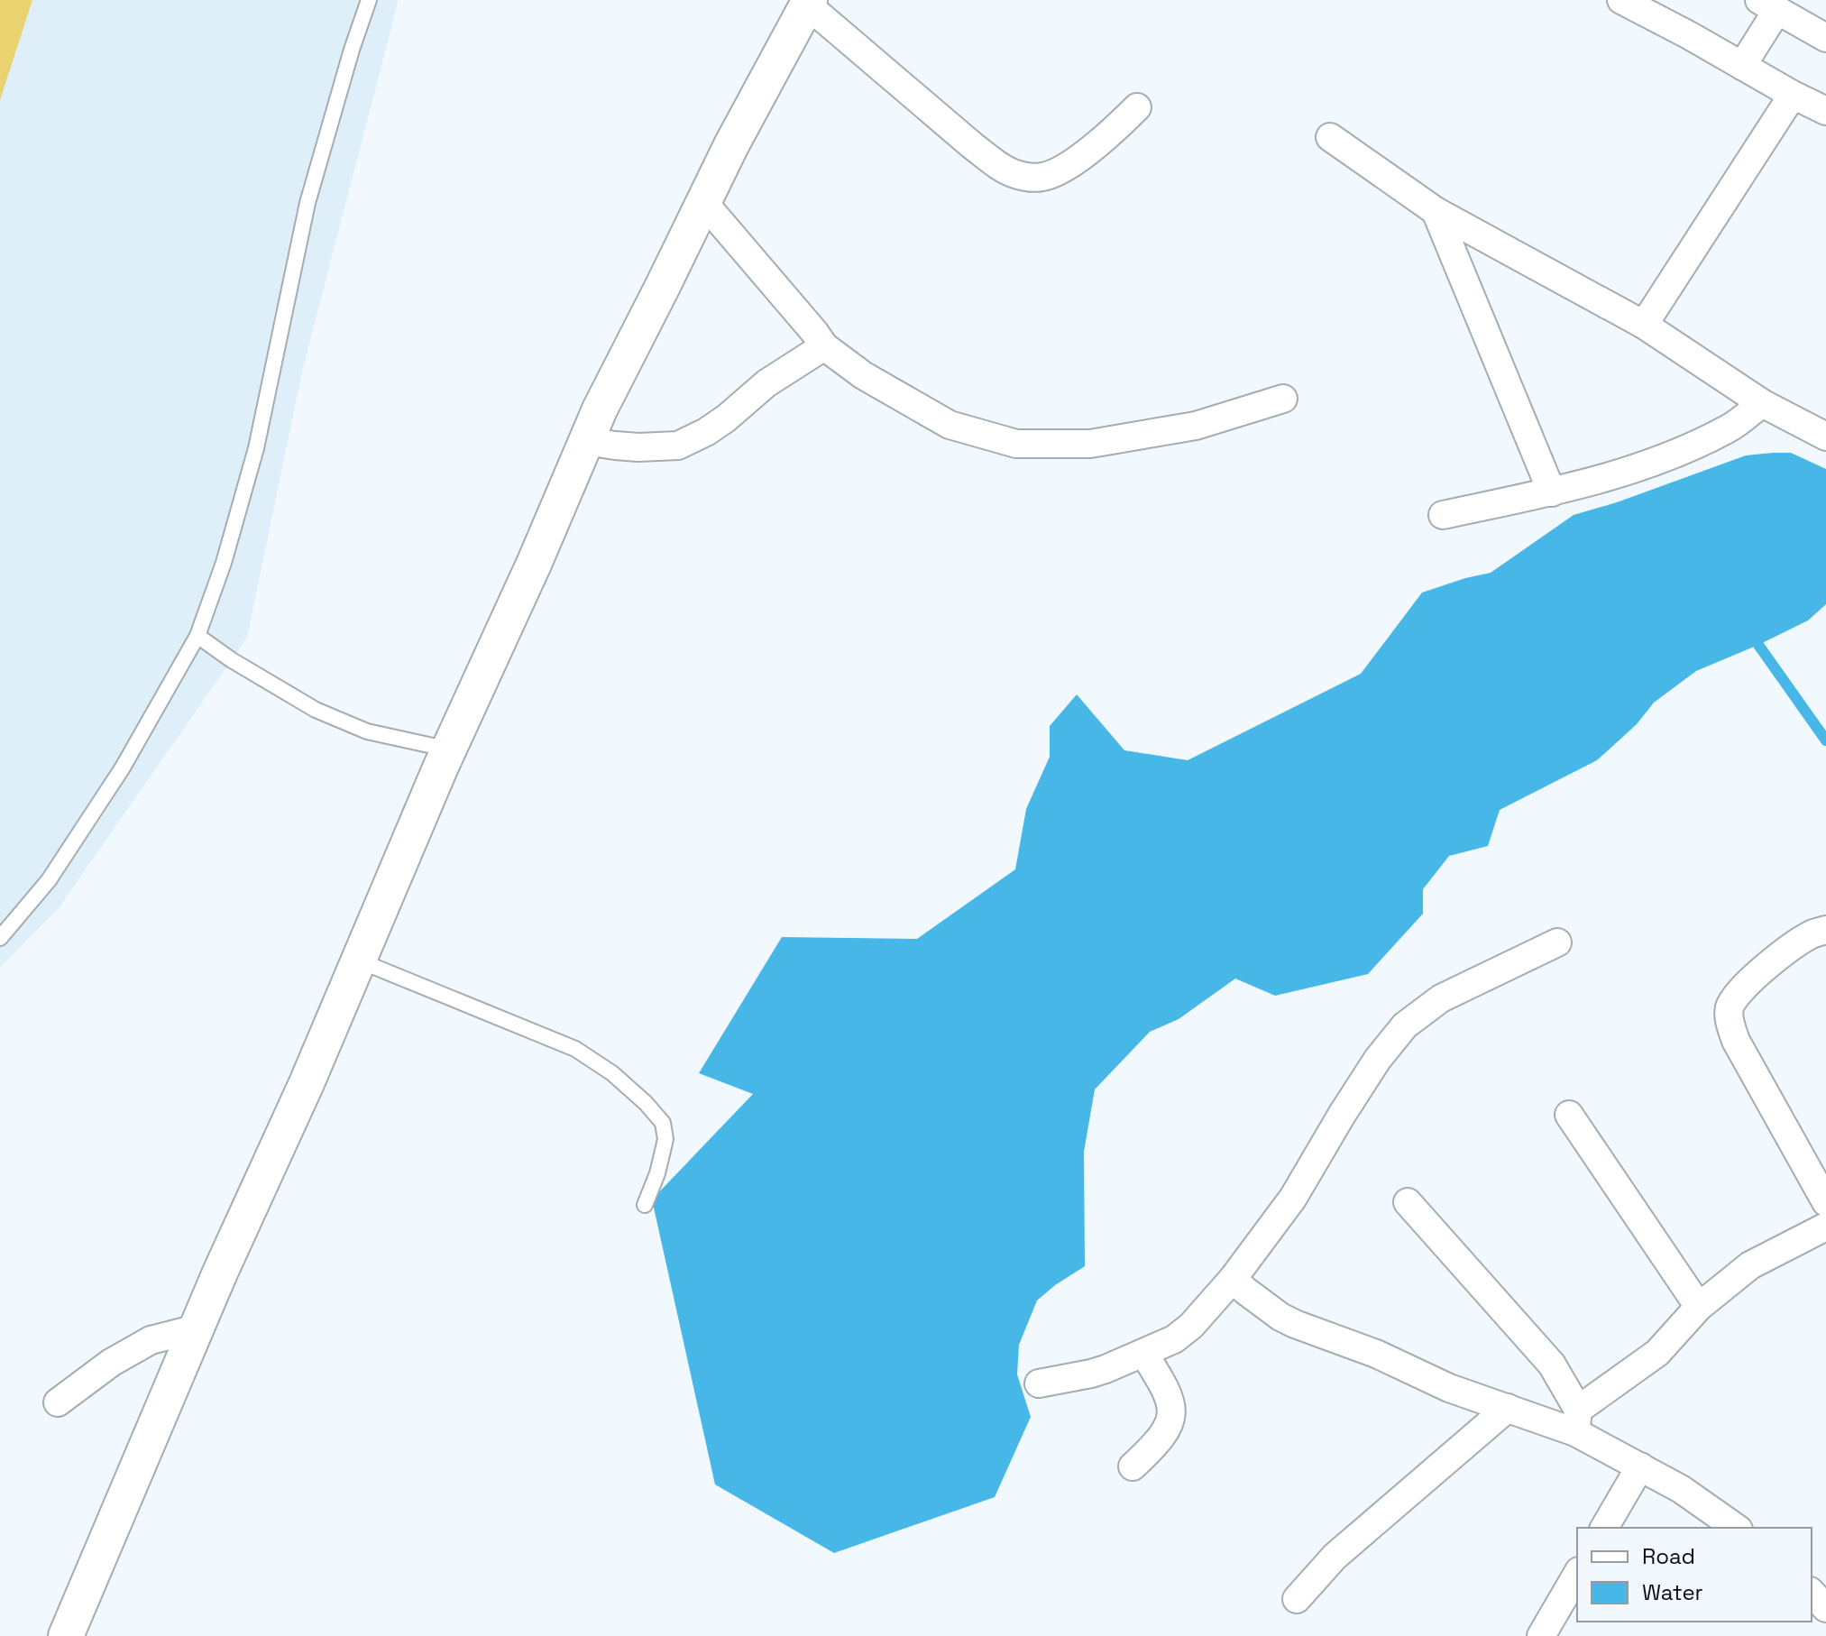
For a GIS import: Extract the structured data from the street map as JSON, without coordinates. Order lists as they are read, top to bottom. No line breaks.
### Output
{"legend":["Road","Water"]}
